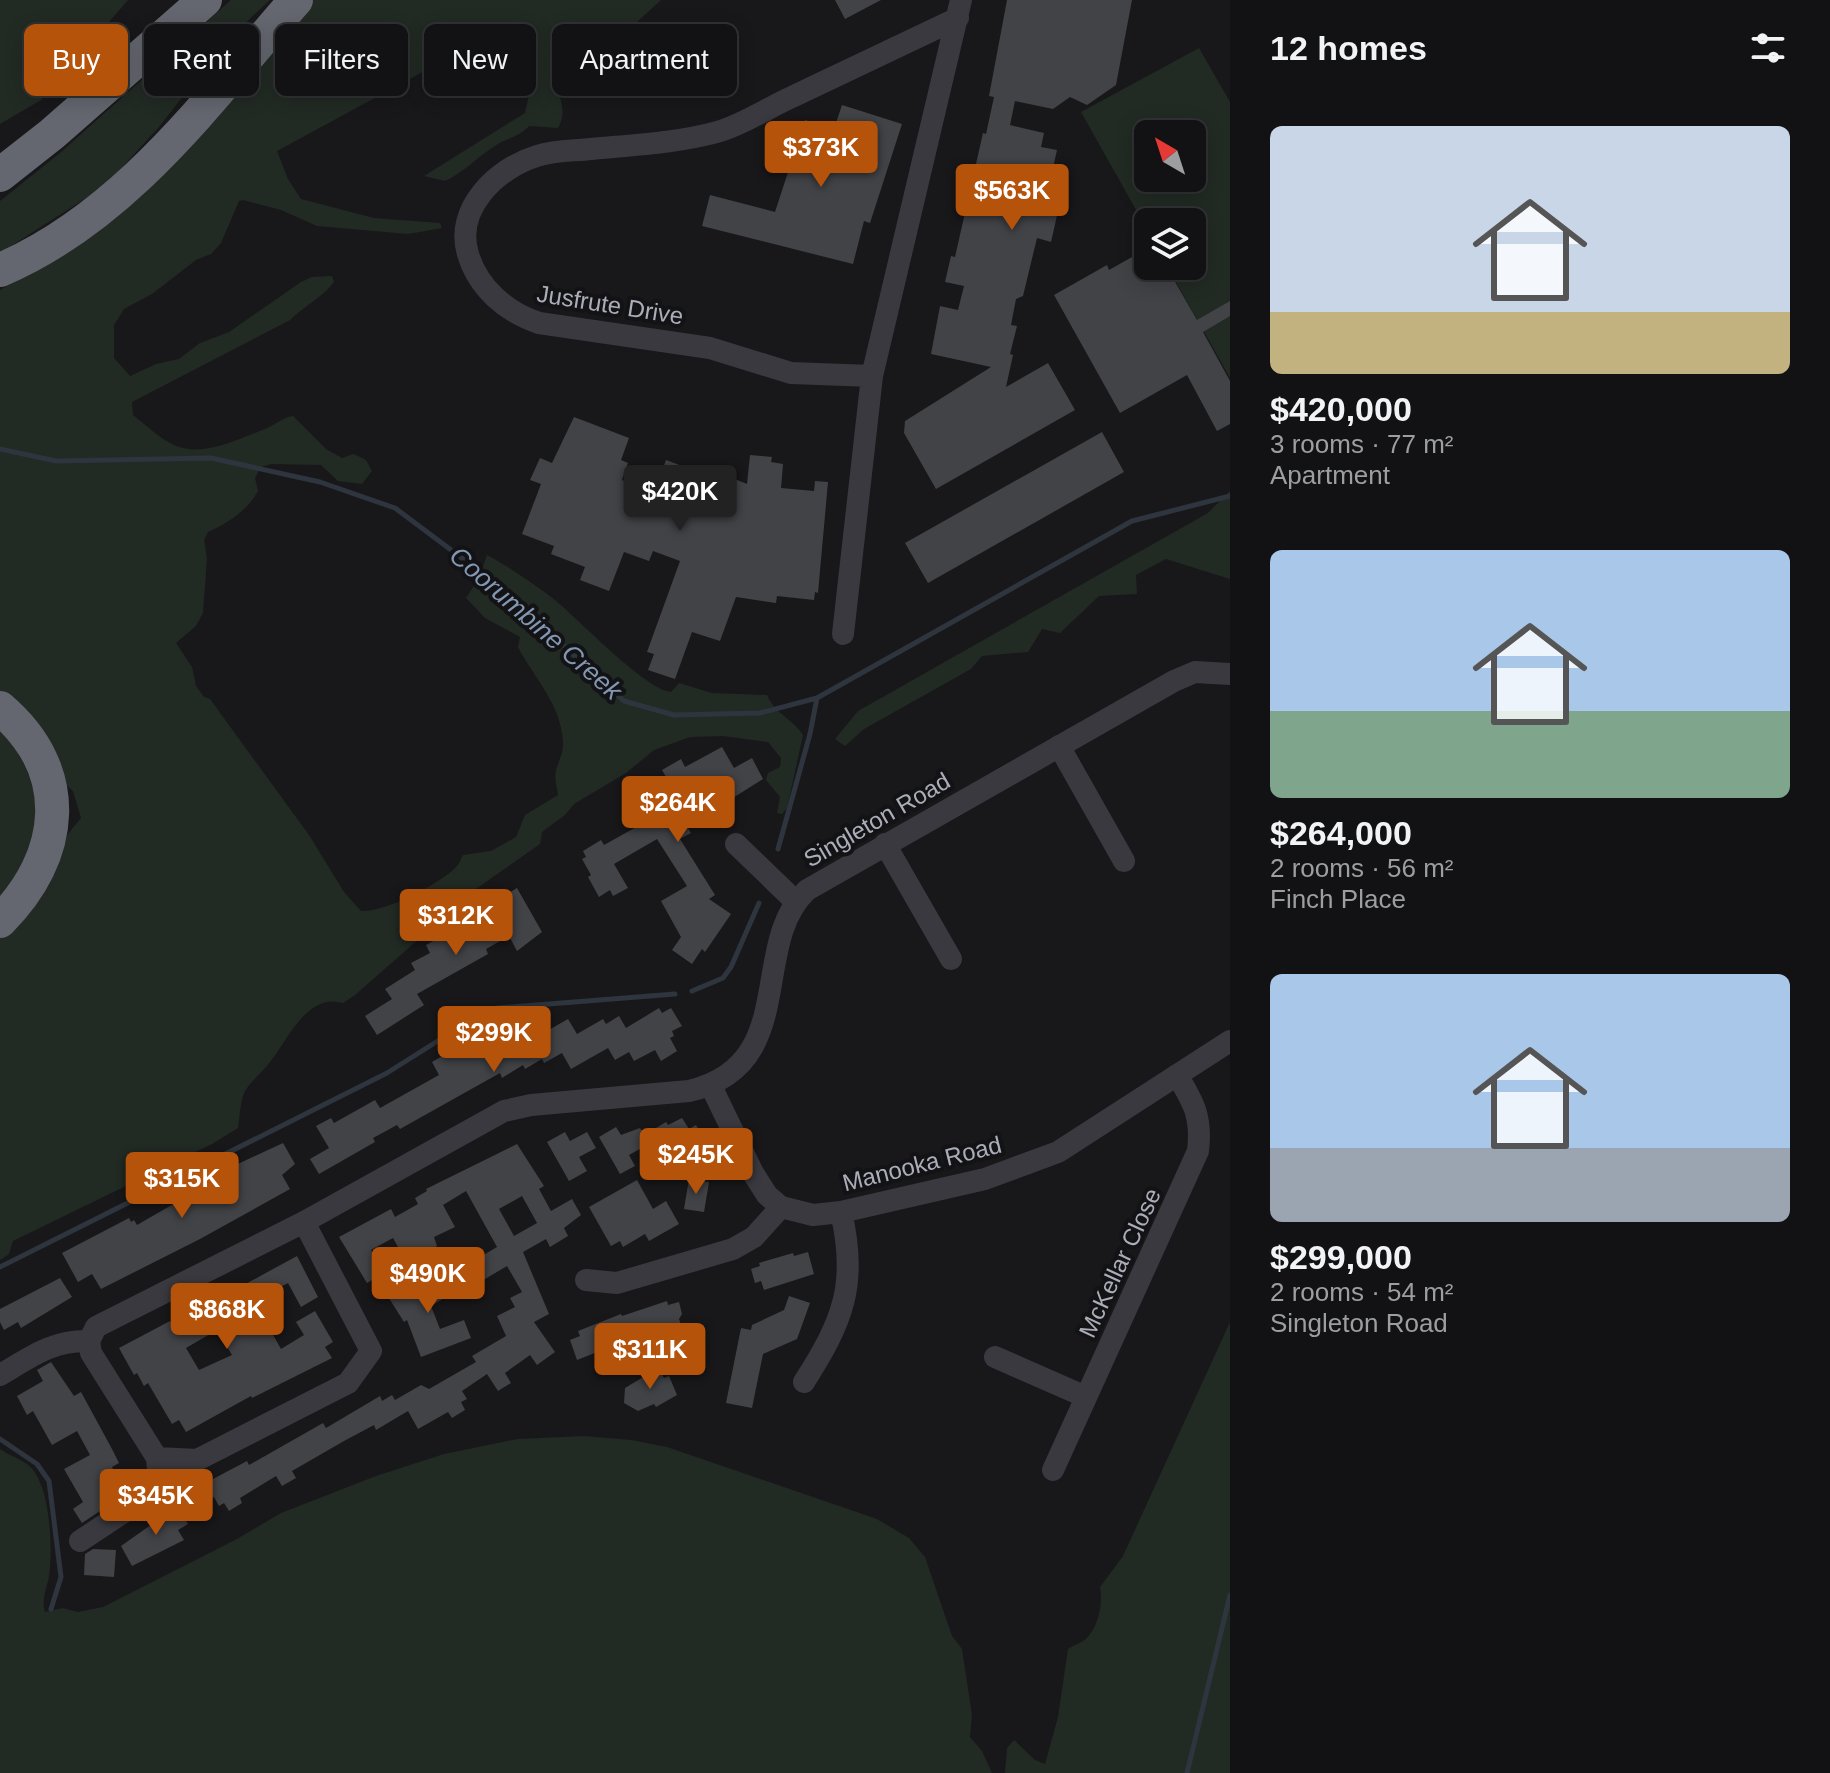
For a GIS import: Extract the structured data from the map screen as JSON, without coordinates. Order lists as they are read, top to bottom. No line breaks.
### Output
{"streets":{"street":["Jusfrute Drive","Singleton Road","Manooka Road","McKellar Close"]},"crossings":[["Manooka Road","McKellar Close"]],"water":["Coorumbine Creek"],"north":"top left","page":{"heading":"12 homes","chip":["Buy","Rent","Filters","New","Apartment"],"list":[{"name":"$420,000","note":"3 rooms · 77 m² · Apartment"},{"name":"$264,000","note":"2 rooms · 56 m² · Finch Place"},{"name":"$299,000","note":"2 rooms · 54 m² · Singleton Road"}],"price":["$373K","$563K","$420K","$264K","$312K","$299K","$245K","$315K","$490K","$868K","$311K","$345K"]}}
